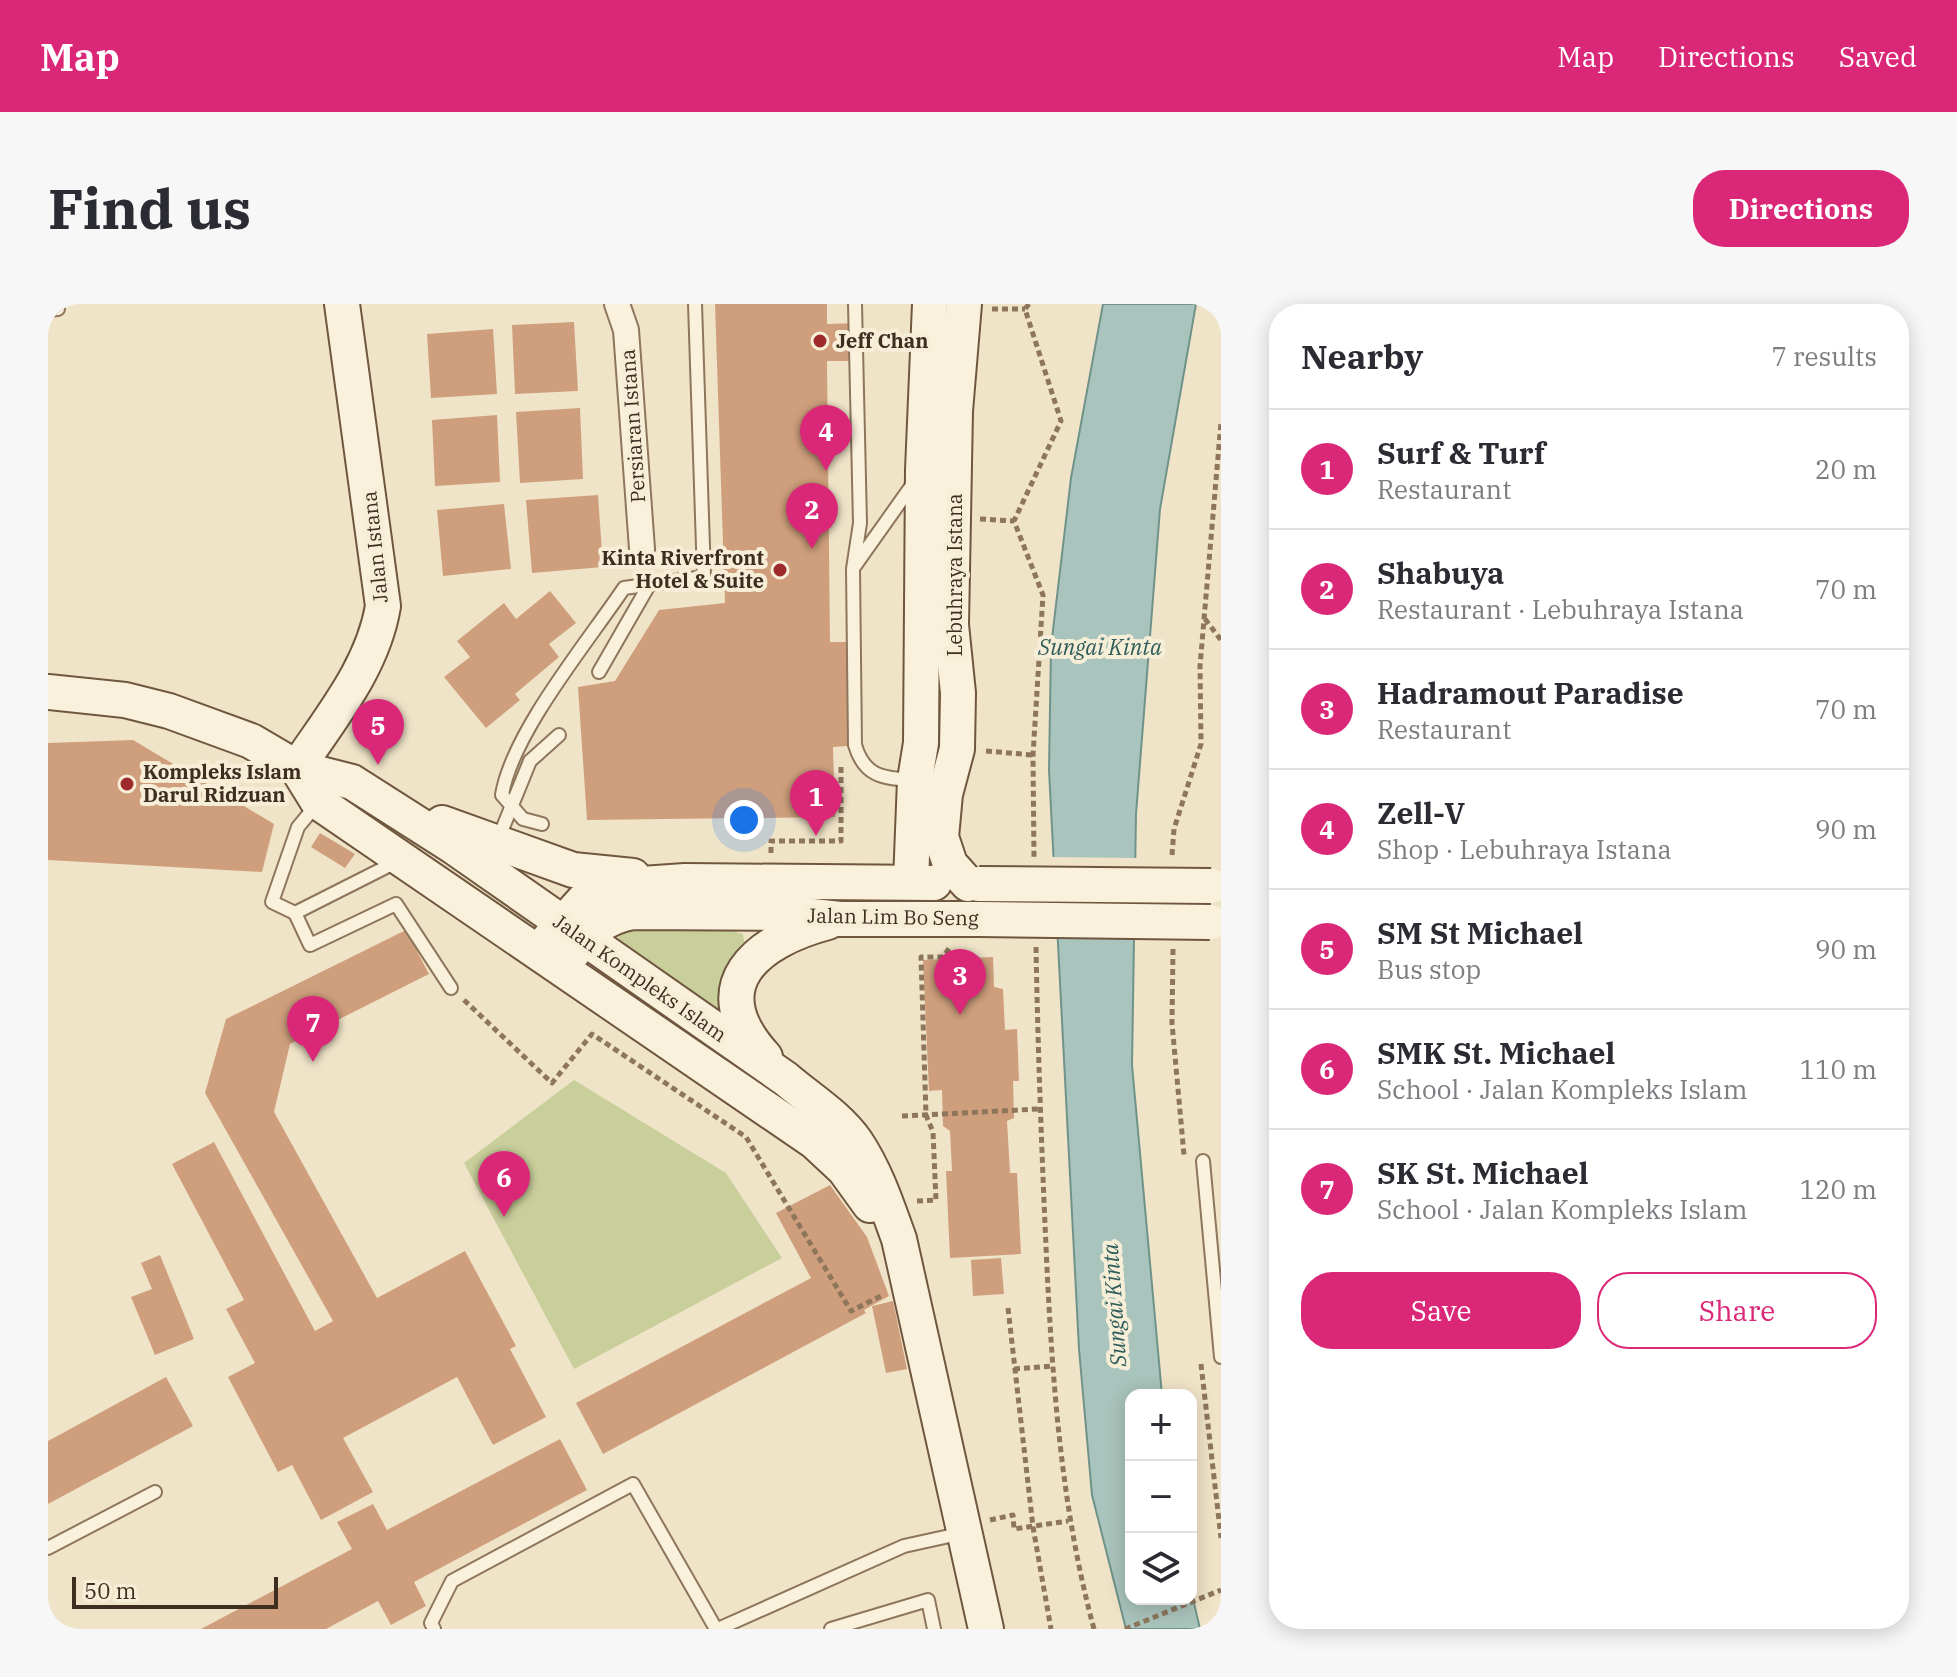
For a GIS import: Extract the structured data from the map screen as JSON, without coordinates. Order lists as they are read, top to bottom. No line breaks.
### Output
{"streets":{"main road":["Jalan Istana","Lebuhraya Istana","Jalan Lim Bo Seng","Jalan Kompleks Islam"],"street":["Persiaran Istana"]},"crossings":[["Jalan Istana","Jalan Kompleks Islam"],["Lebuhraya Istana","Jalan Lim Bo Seng"],["Jalan Lim Bo Seng","Jalan Kompleks Islam"]],"water":["Sungai Kinta"],"places":["Jeff Chan","Kinta Riverfront Hotel & Suite","Kompleks Islam Darul Ridzuan"],"scale_bar":"50 m","page":{"header":"Map","nav":["Map","Directions","Saved"],"buttons":["Directions",["Save","Share"]],"title":"Find us","heading":["Nearby","7 results"],"pins":["4","2","5","1","3","7","6"],"list":[{"mark":"1","name":"Surf & Turf","note":"Restaurant","value":"20 m"},{"mark":"2","name":"Shabuya","note":"Restaurant · Lebuhraya Istana","value":"70 m"},{"mark":"3","name":"Hadramout Paradise","note":"Restaurant","value":"70 m"},{"mark":"4","name":"Zell-V","note":"Shop · Lebuhraya Istana","value":"90 m"},{"mark":"5","name":"SM St Michael","note":"Bus stop","value":"90 m"},{"mark":"6","name":"SMK St. Michael","note":"School · Jalan Kompleks Islam","value":"110 m"},{"mark":"7","name":"SK St. Michael","note":"School · Jalan Kompleks Islam","value":"120 m"}],"map_buttons":["+","−"],"scale":"50 m"}}
